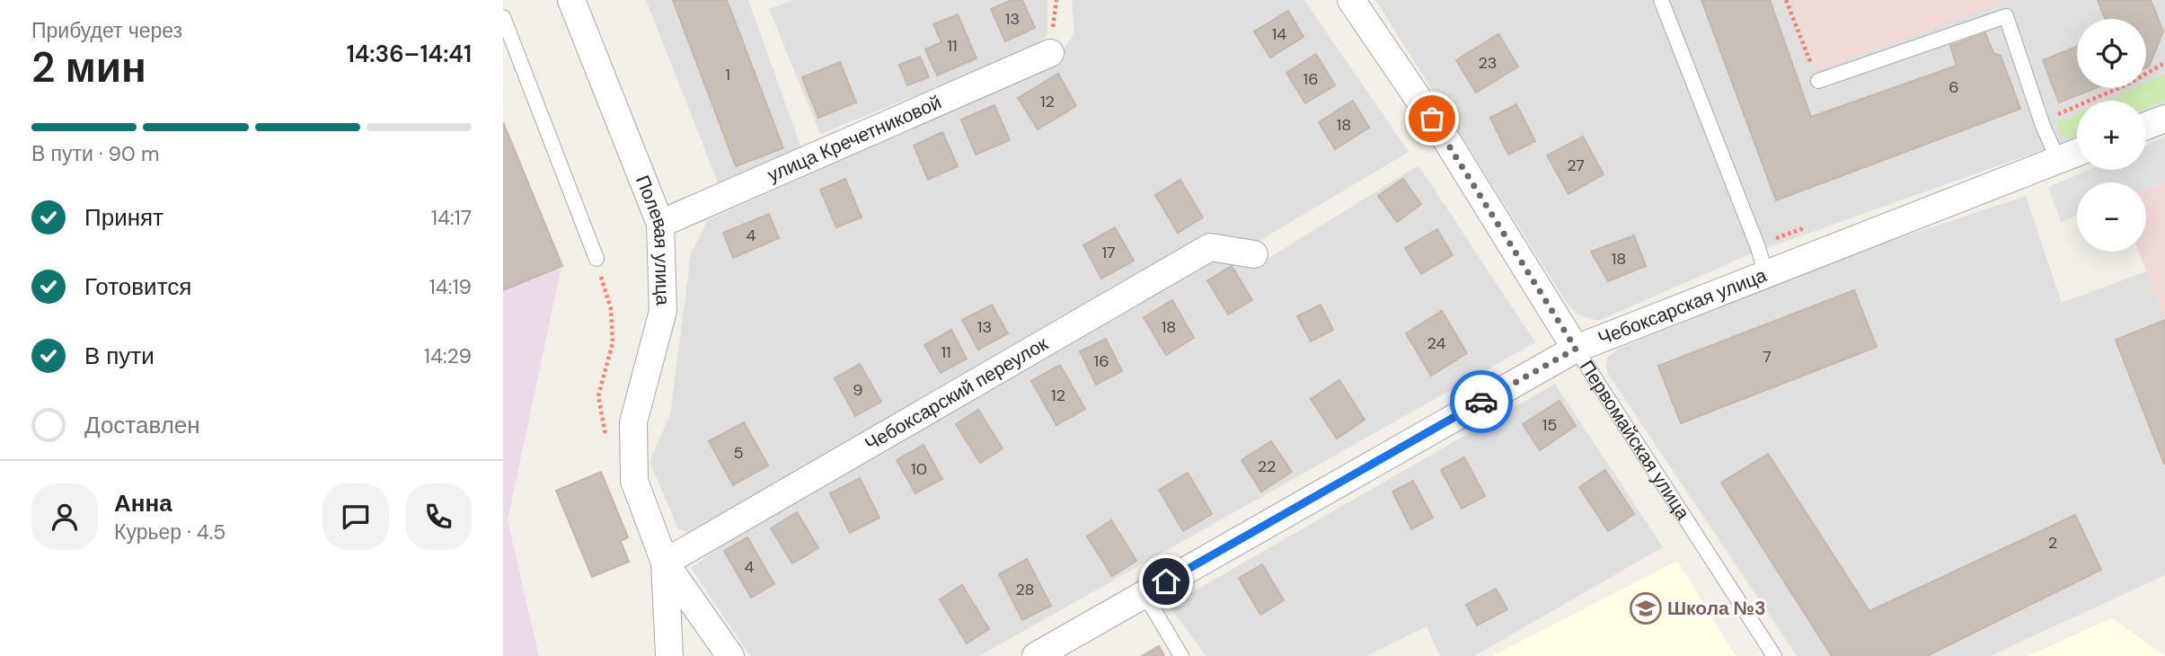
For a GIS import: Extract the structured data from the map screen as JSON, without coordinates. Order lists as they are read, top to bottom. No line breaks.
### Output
{"streets":{"street":["улица Кречетниковой","Полевая улица","Чебоксарская улица","Чебоксарский переулок","Первомайская улица"]},"crossings":[["улица Кречетниковой","Полевая улица"],["Полевая улица","Чебоксарский переулок"],["Чебоксарская улица","Первомайская улица"]],"places":{"school or university":["Школа №3"]},"house_numbers":["13","14","11","23","1","16","6","12","18","27","4","17","18","13","18","24","11","7","16","9","12","15","5","22","10","2","4","28"],"page":{"heading":["2 мин","Прибудет через","14:36–14:41"],"panel":["Анна","Курьер · 4.5"],"map_buttons":["+","−"],"bar":"В пути · 90 m","list":[["Принят","14:17"],["Готовится","14:19"],["В пути","14:29"],"Доставлен"]}}
